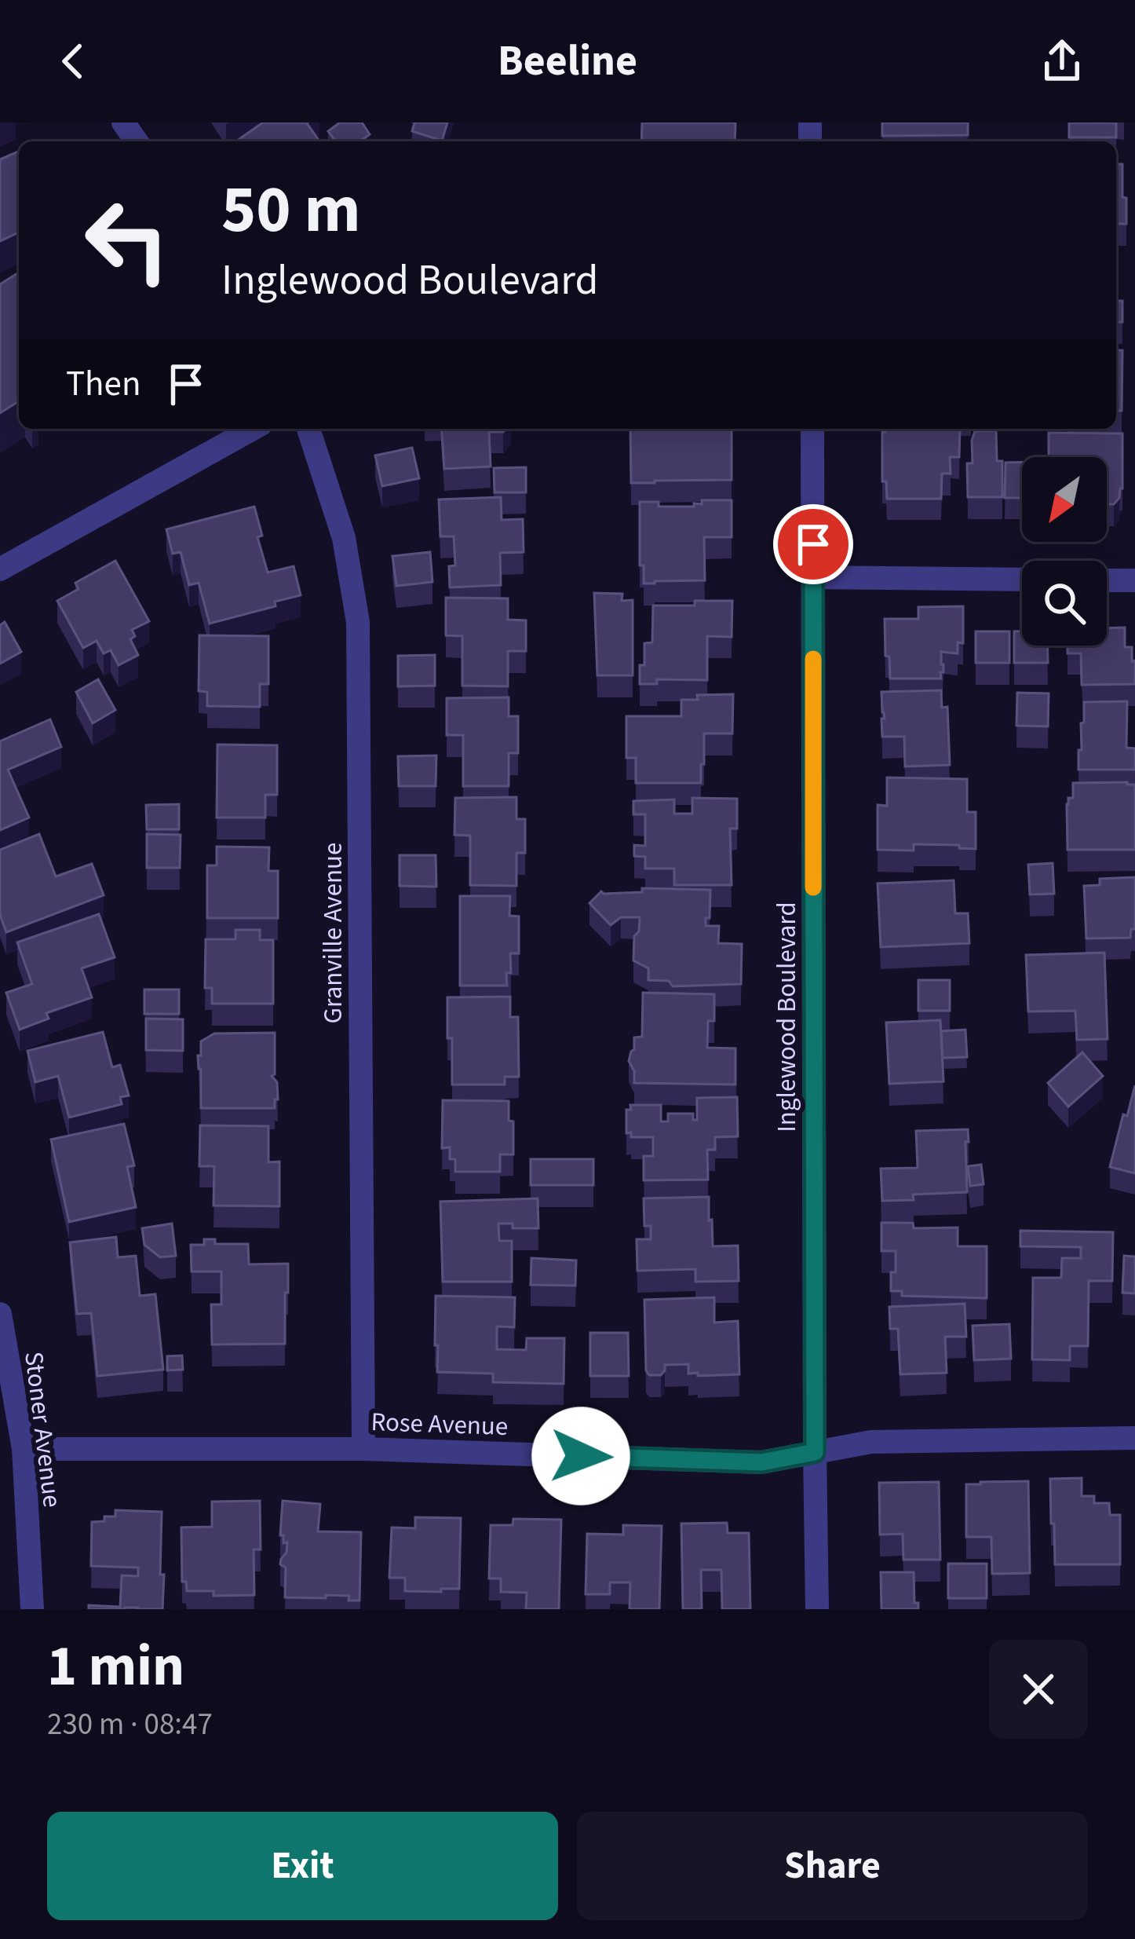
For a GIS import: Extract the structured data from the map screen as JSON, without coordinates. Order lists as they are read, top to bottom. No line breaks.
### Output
{"streets":{"street":["Granville Avenue","Inglewood Boulevard","Rose Avenue","Stoner Avenue"]},"crossings":[["Granville Avenue","Rose Avenue"],["Inglewood Boulevard","Rose Avenue"],["Rose Avenue","Stoner Avenue"]],"north":"bottom left","page":{"header":"Beeline","turn":["50 m","Inglewood Boulevard"],"then":"Then","heading":["1 min","230 m · 08:47"],"buttons":["Exit","Share"]}}
